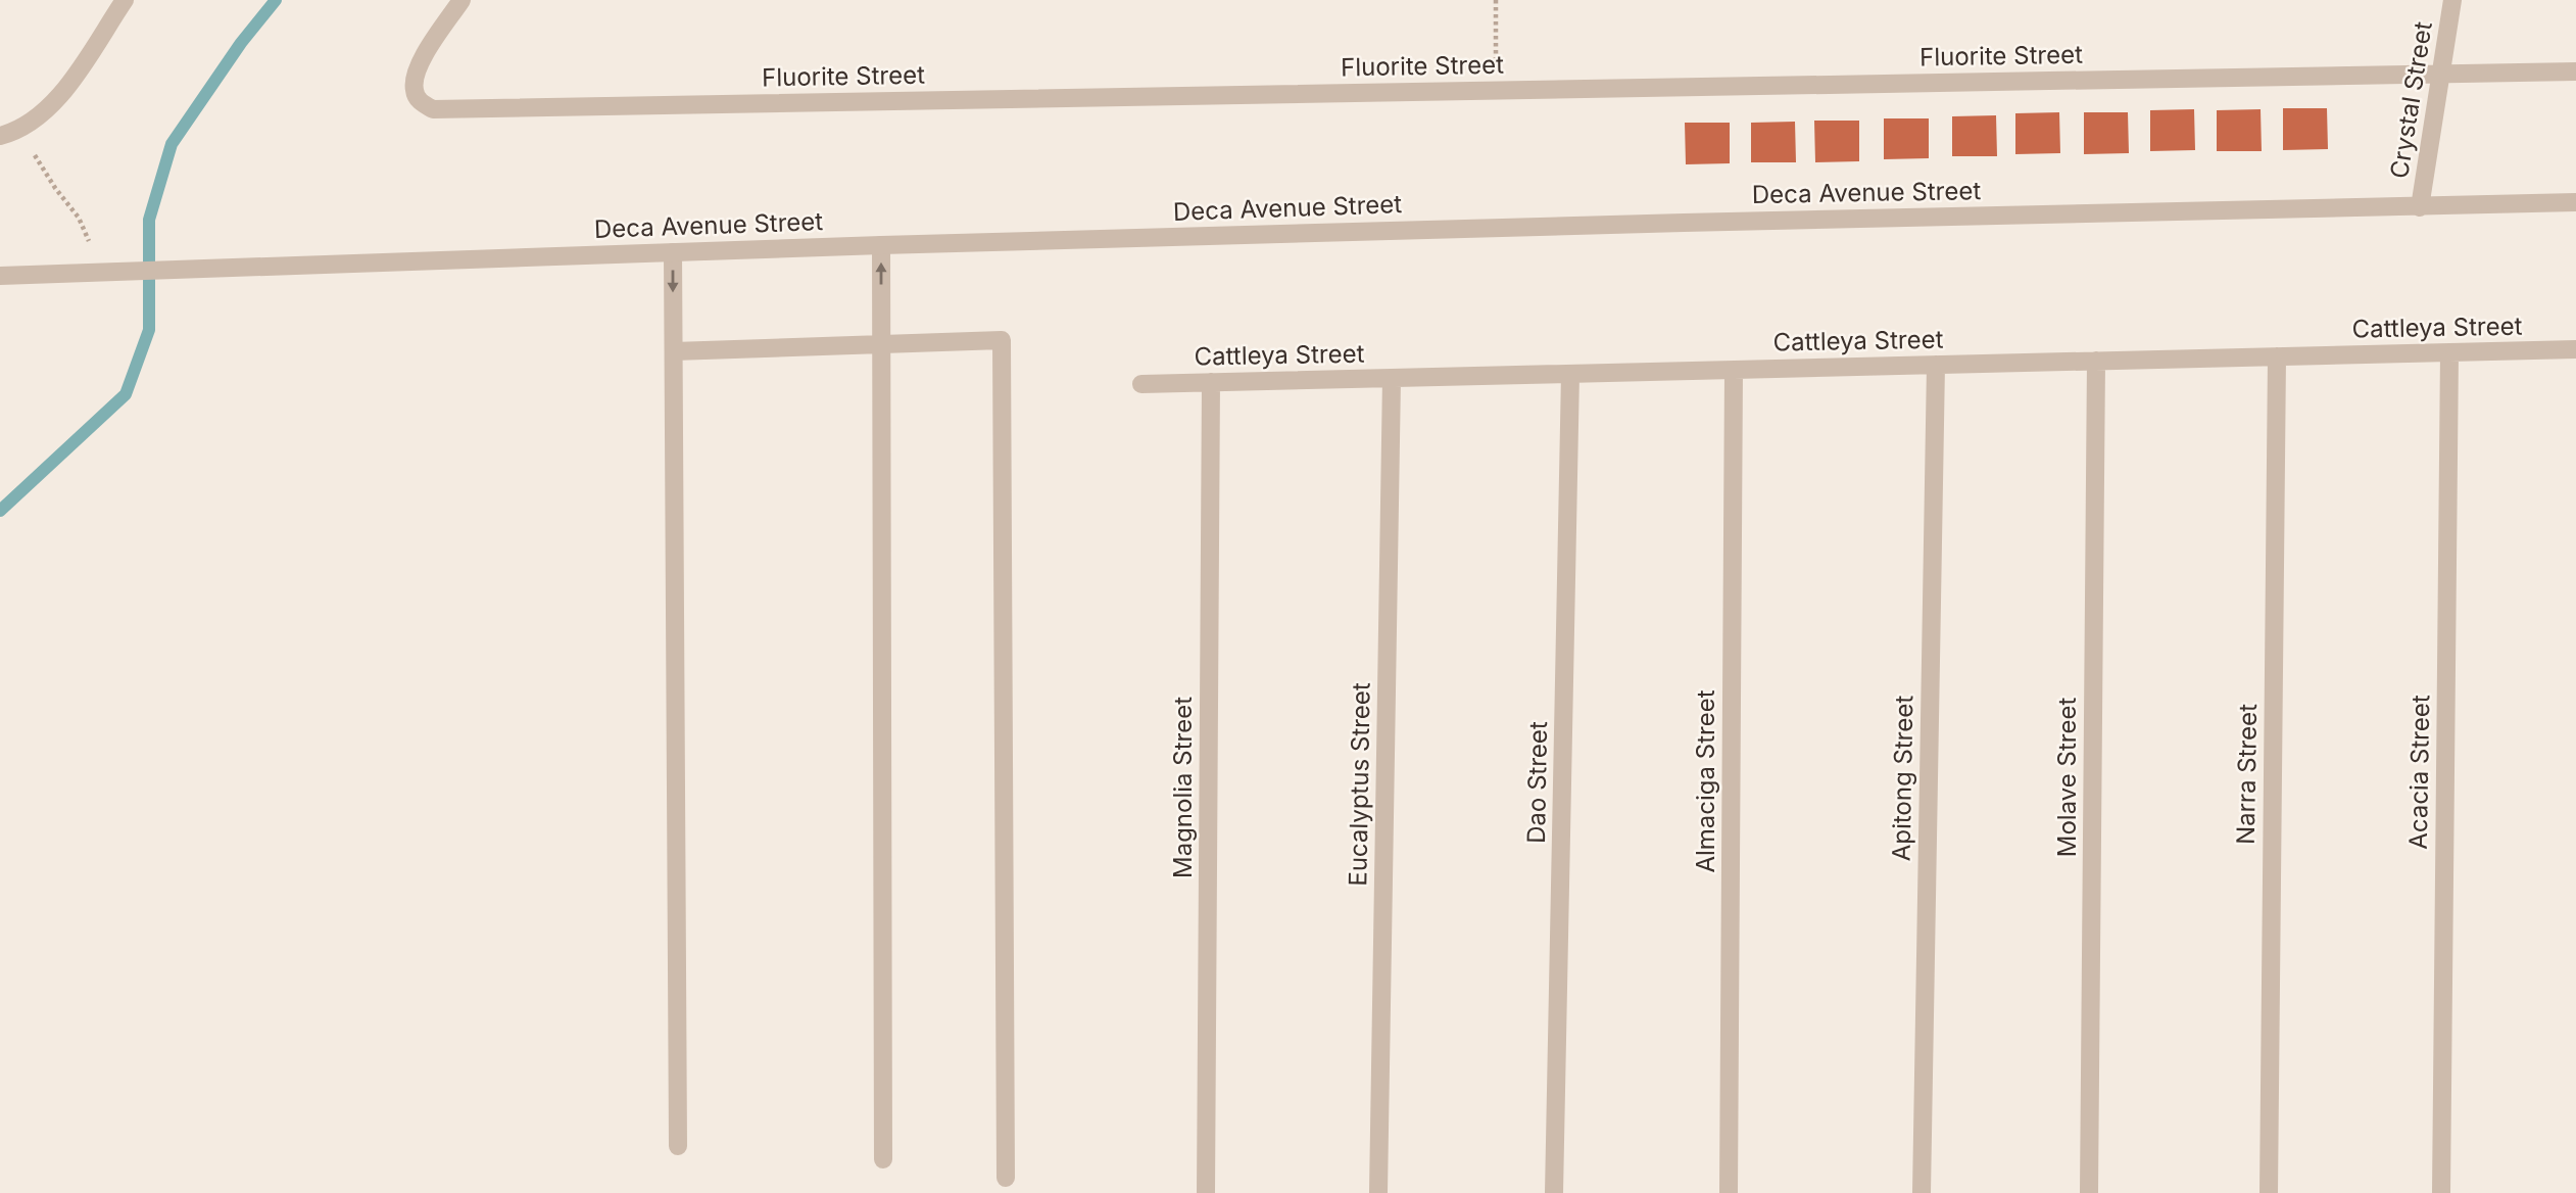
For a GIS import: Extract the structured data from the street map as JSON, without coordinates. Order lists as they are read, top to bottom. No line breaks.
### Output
{"streets":{"street":["Fluorite Street","Crystal Street","Deca Avenue Street","Cattleya Street","Acacia Street","Narra Street","Molave Street","Apitong Street","Almaciga Street","Dao Street","Eucalyptus Street","Magnolia Street"]},"crossings":[["Fluorite Street","Crystal Street"],["Crystal Street","Deca Avenue Street"],["Cattleya Street","Acacia Street"],["Cattleya Street","Narra Street"],["Cattleya Street","Molave Street"],["Cattleya Street","Apitong Street"],["Cattleya Street","Almaciga Street"],["Cattleya Street","Dao Street"],["Cattleya Street","Eucalyptus Street"],["Cattleya Street","Magnolia Street"]]}
